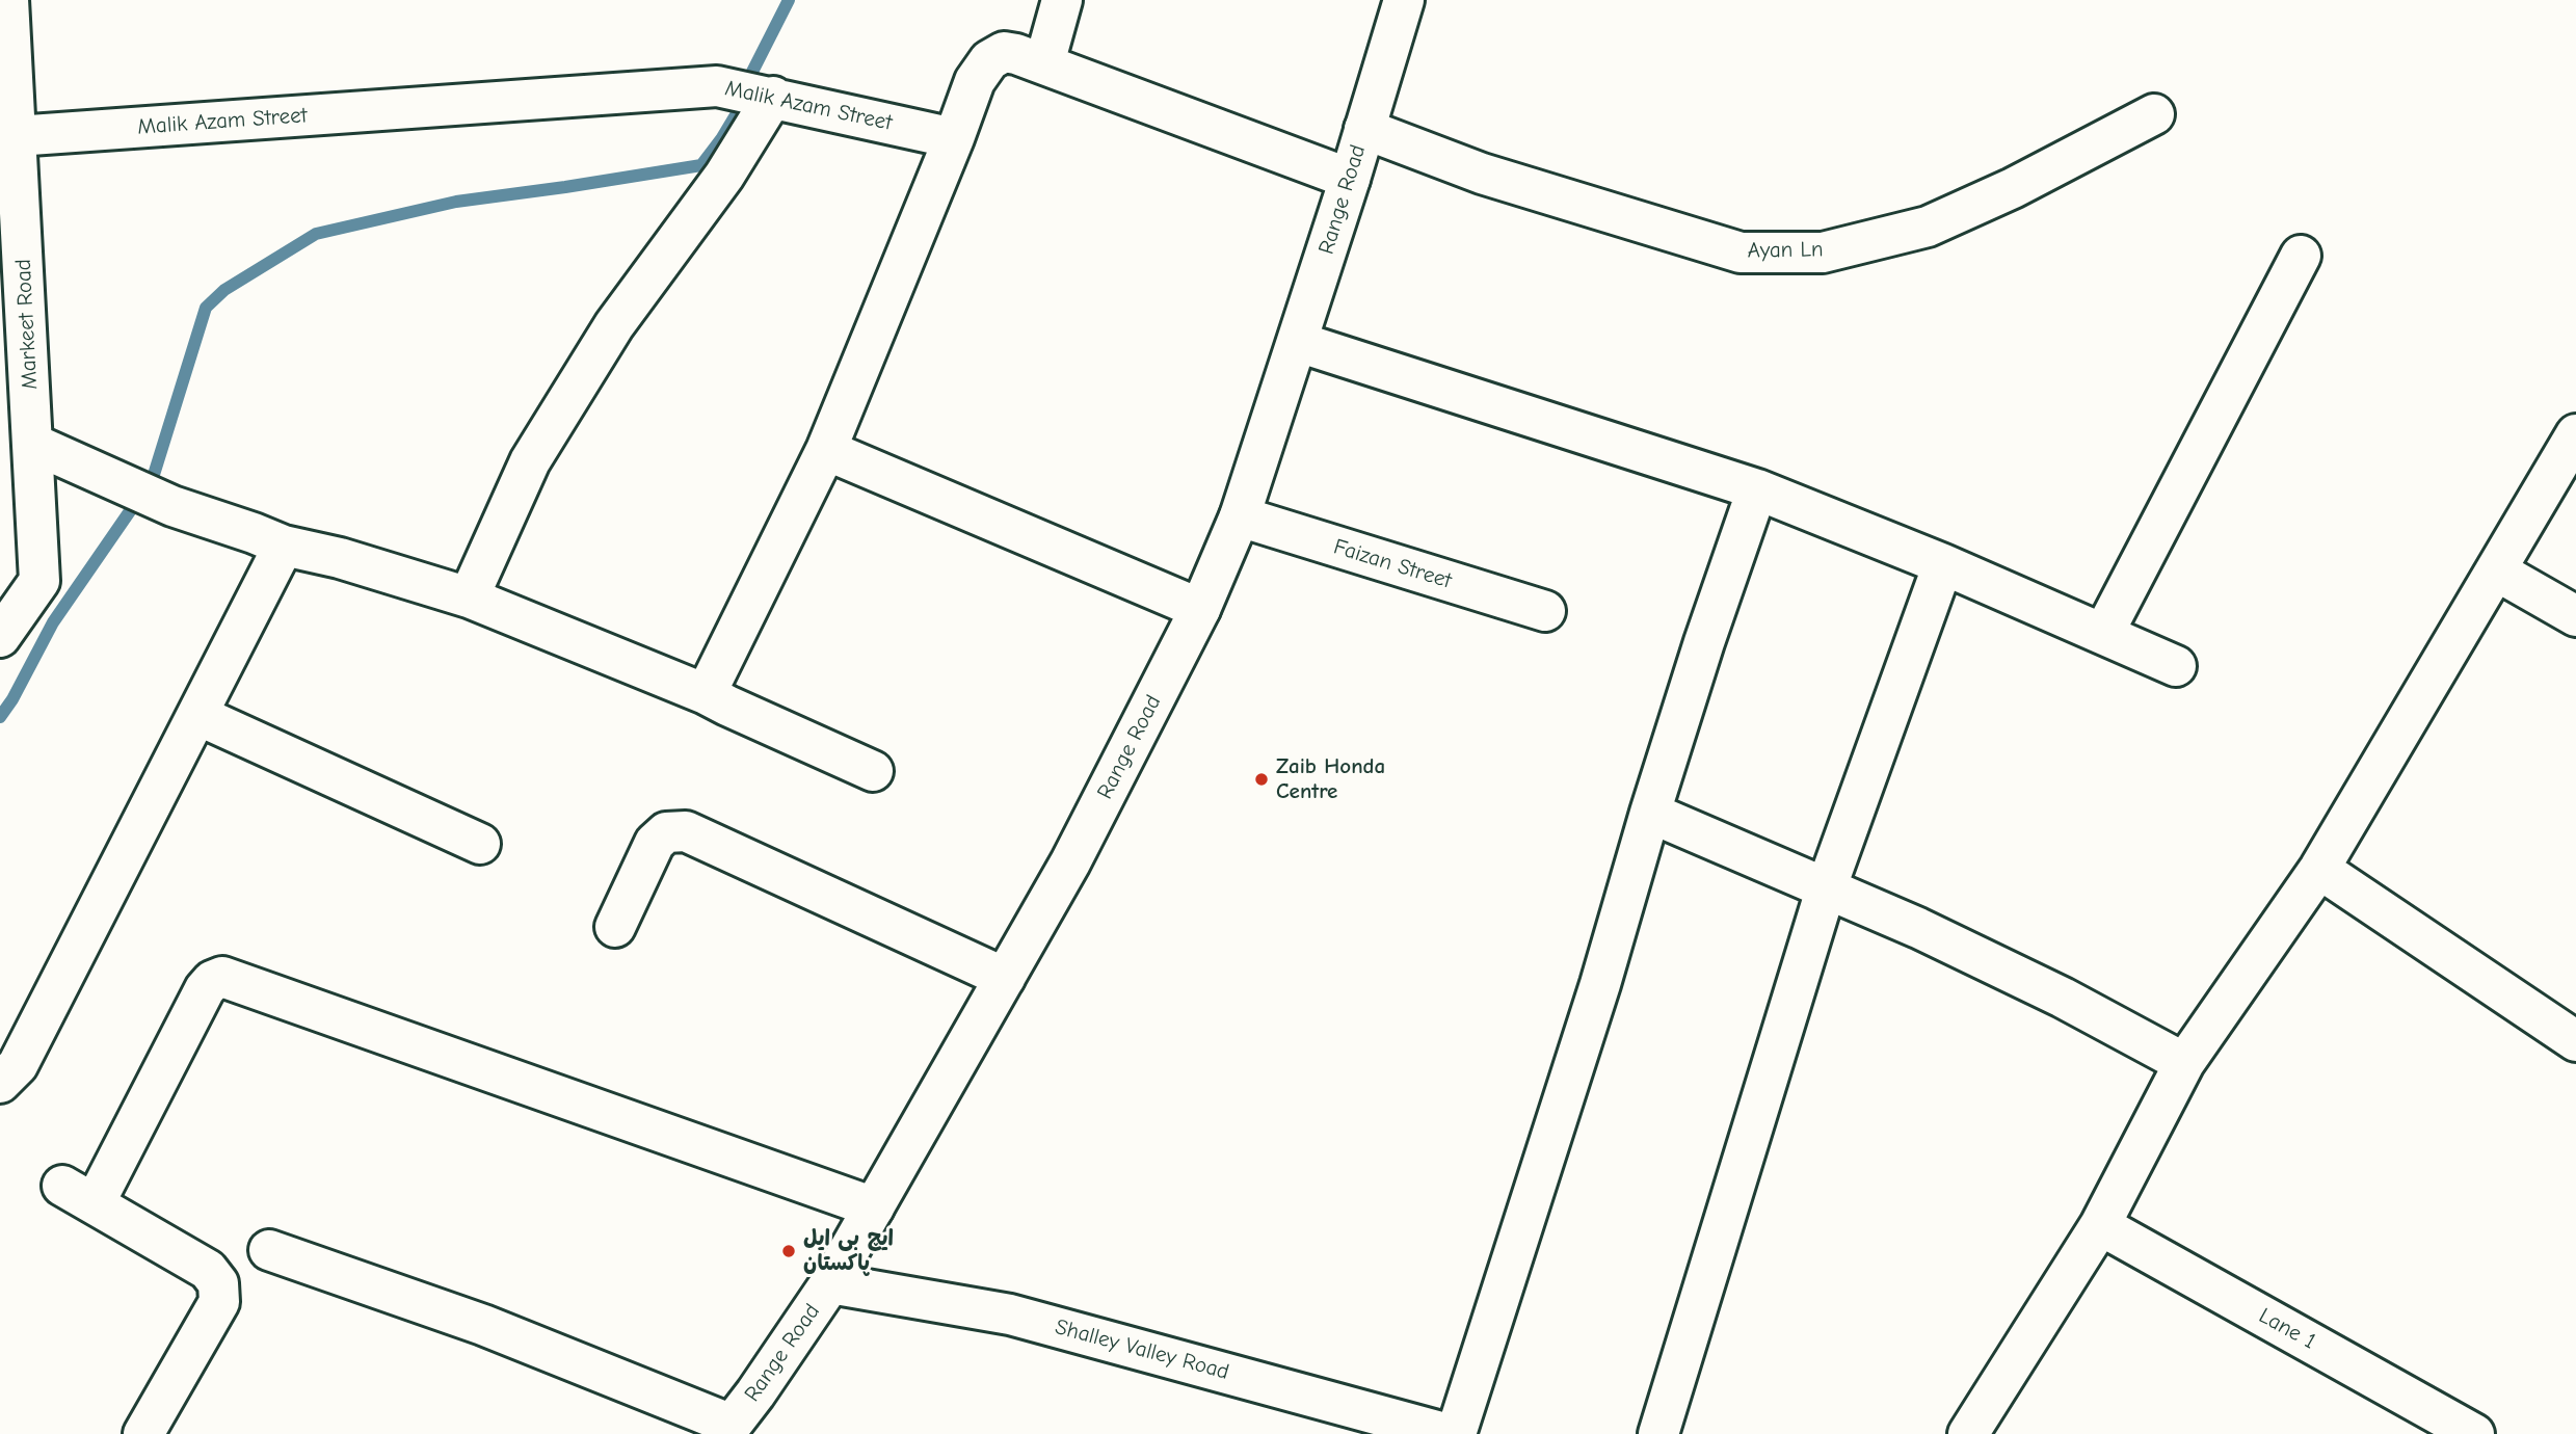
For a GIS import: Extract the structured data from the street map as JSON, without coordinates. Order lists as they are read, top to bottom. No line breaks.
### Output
{"streets":{"street":["Malik Azam Street","Range Road","Ayan Ln","Markeet Road","Faizan Street","Lane 1","Shalley Valley Road"]},"crossings":[["Malik Azam Street","Markeet Road"],["Range Road","Ayan Ln"],["Range Road","Faizan Street"],["Range Road","Shalley Valley Road"]],"places":["Zaib Honda Centre","ایچ بی ایل پاکستان"]}
